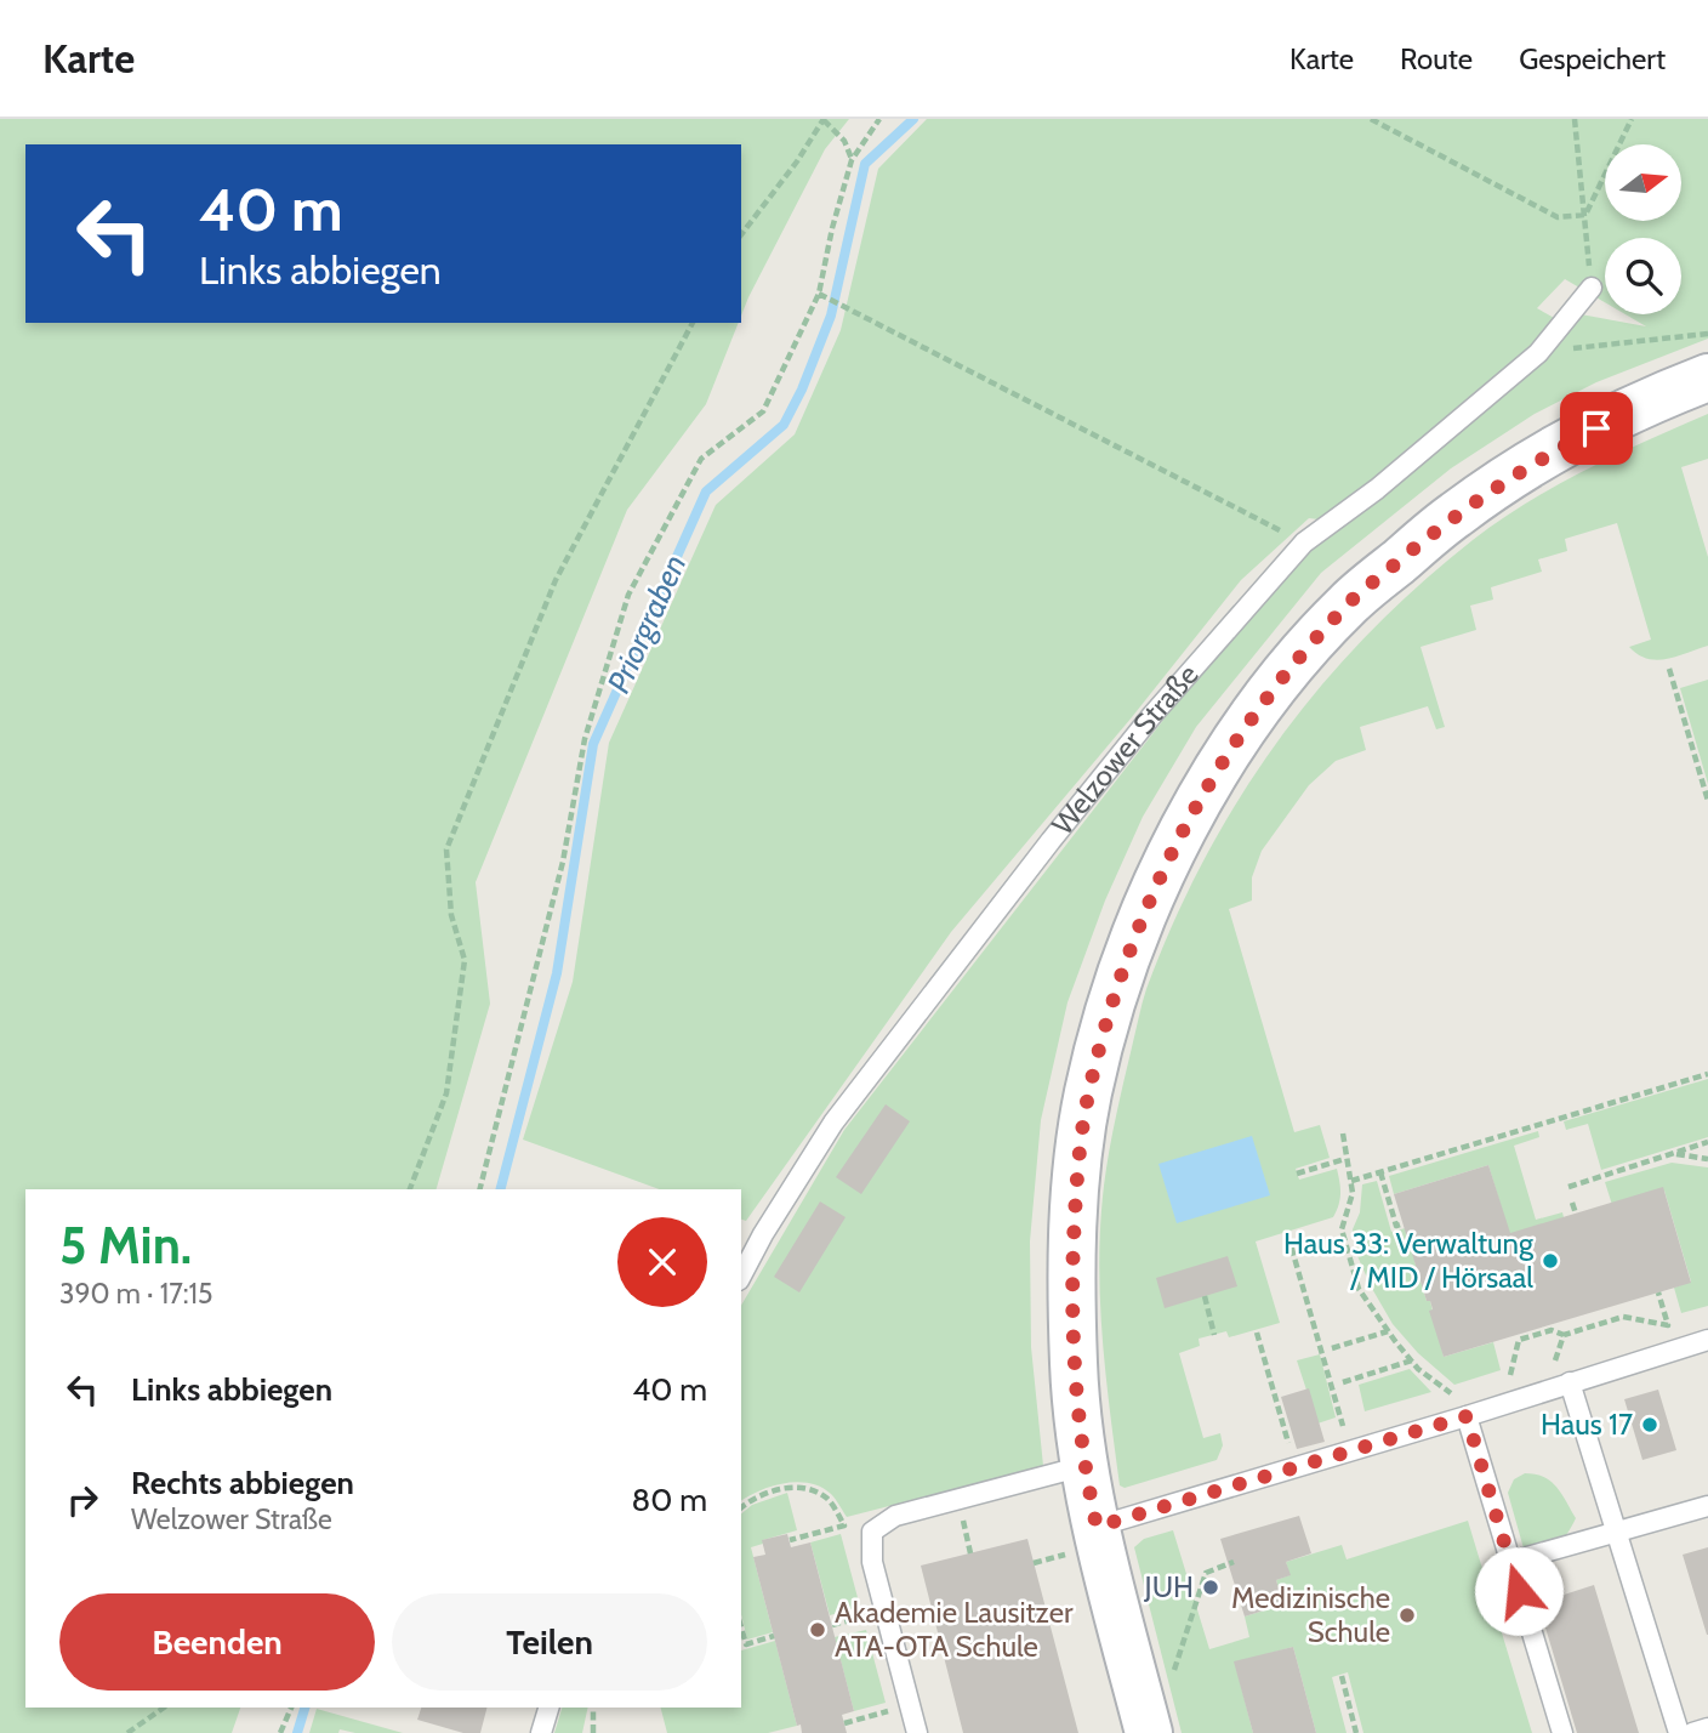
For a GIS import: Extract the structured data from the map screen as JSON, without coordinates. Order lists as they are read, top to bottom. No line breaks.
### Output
{"streets":{"lane":["Welzower Straße"]},"water":["Priorgraben"],"places":["Haus 33: Verwaltung / MID / Hörsaal","Haus 17","JUH","Medizinische Schule","Akademie Lausitzer ATA-OTA Schule"],"north":"right","page":{"header":"Karte","nav":["Karte","Route","Gespeichert"],"turn":["40 m","Links abbiegen"],"heading":["5 Min.","390 m · 17:15"],"list":[{"name":"Links abbiegen","value":"40 m"},{"name":"Rechts abbiegen","note":"Welzower Straße","value":"80 m"}],"buttons":["Beenden","Teilen"]}}
